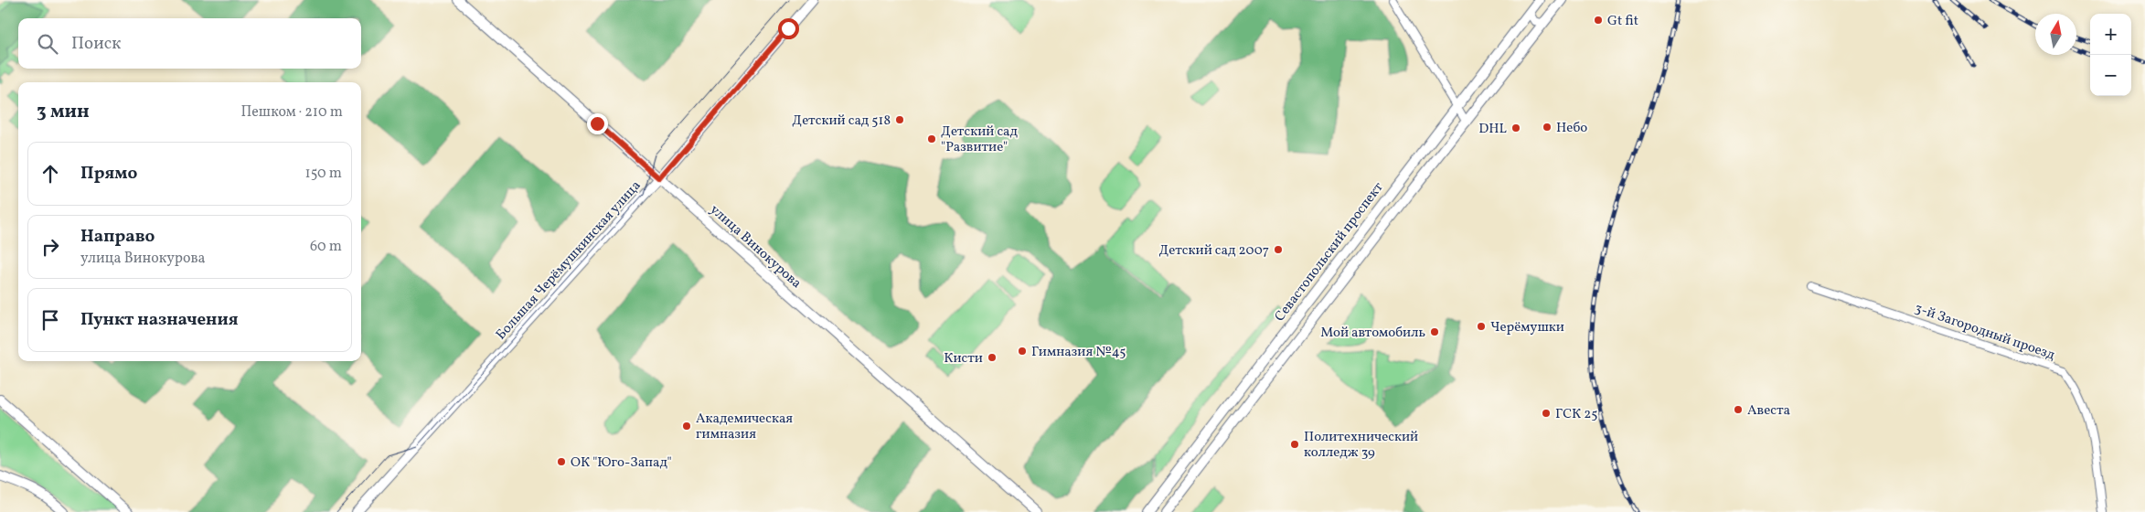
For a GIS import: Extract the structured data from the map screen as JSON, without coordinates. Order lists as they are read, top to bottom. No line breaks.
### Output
{"streets":{"main road":["улица Винокурова","Севастопольский проспект","Большая Черёмушкинская улица"],"street":["3-й Загородный проезд"]},"crossings":[["улица Винокурова","Большая Черёмушкинская улица"]],"places":["Gt fit","Детский сад 518","Небо","DHL","Детский сад \"Развитие\"","Детский сад 2007","Черёмушки","Мой автомобиль","Гимназия №45","Кисти","Авеста","ГСК 25","Академическая гимназия","Политехнический колледж 39","ОК \"Юго-Запад\""],"north":"top","page":{"map_buttons":["+","−"],"search":"Поиск","heading":["3 мин","Пешком · 210 m"],"list":[["Прямо","150 m"],["Направо","улица Винокурова","60 m"],"Пункт назначения"]}}
